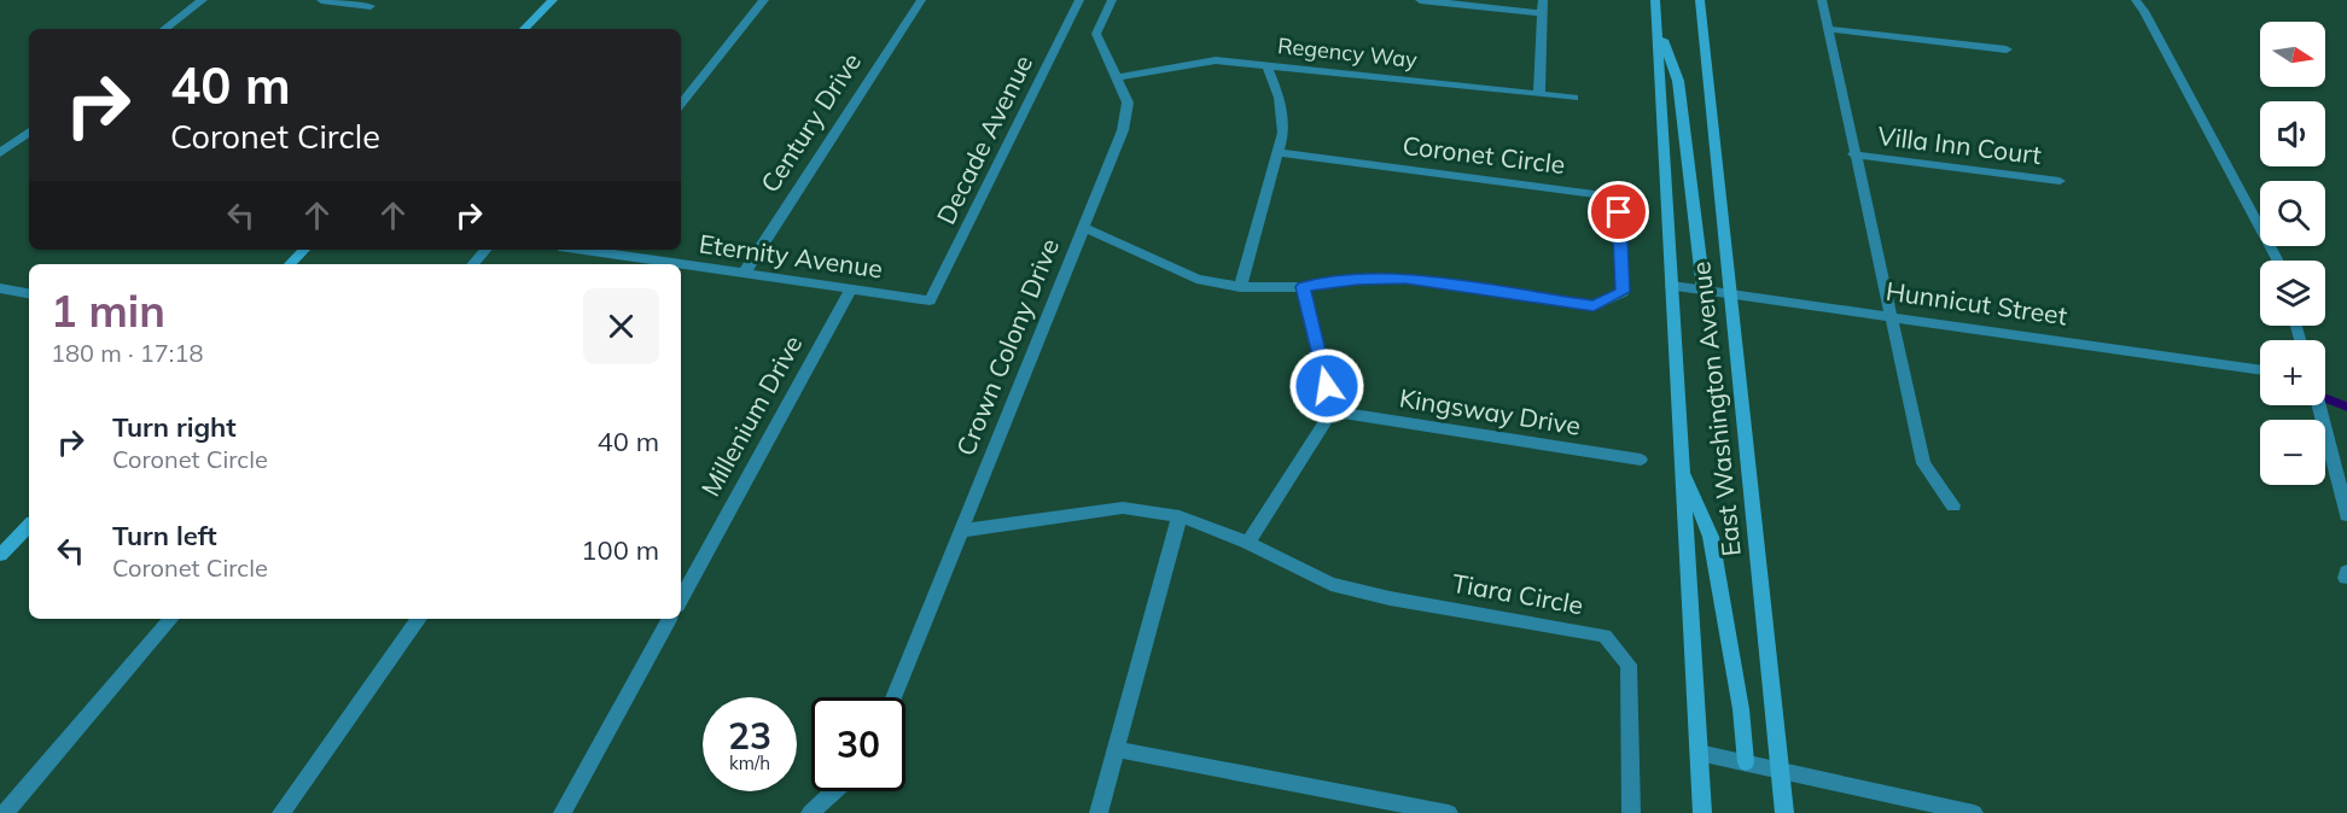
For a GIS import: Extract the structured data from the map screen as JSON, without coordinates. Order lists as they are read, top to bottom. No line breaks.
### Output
{"streets":{"main road":["East Washington Avenue"],"street":["Regency Way","Century Drive","Decade Avenue","Villa Inn Court","Coronet Circle","Eternity Avenue","Hunnicut Street","Crown Colony Drive","Kingsway Drive","Millenium Drive","Tiara Circle"]},"crossings":[["Regency Way","Crown Colony Drive"],["Century Drive","Eternity Avenue"],["Decade Avenue","Eternity Avenue"],["Eternity Avenue","Millenium Drive"],["Hunnicut Street","East Washington Avenue"],["Crown Colony Drive","Tiara Circle"]],"north":"right","page":{"map_buttons":["+","−"],"turn":["40 m","Coronet Circle"],"heading":["1 min","180 m · 17:18"],"list":[{"name":"Turn right","note":"Coronet Circle","value":"40 m"},{"name":"Turn left","note":"Coronet Circle","value":"100 m"}],"speed":"23 km/h","limit":"30"}}
